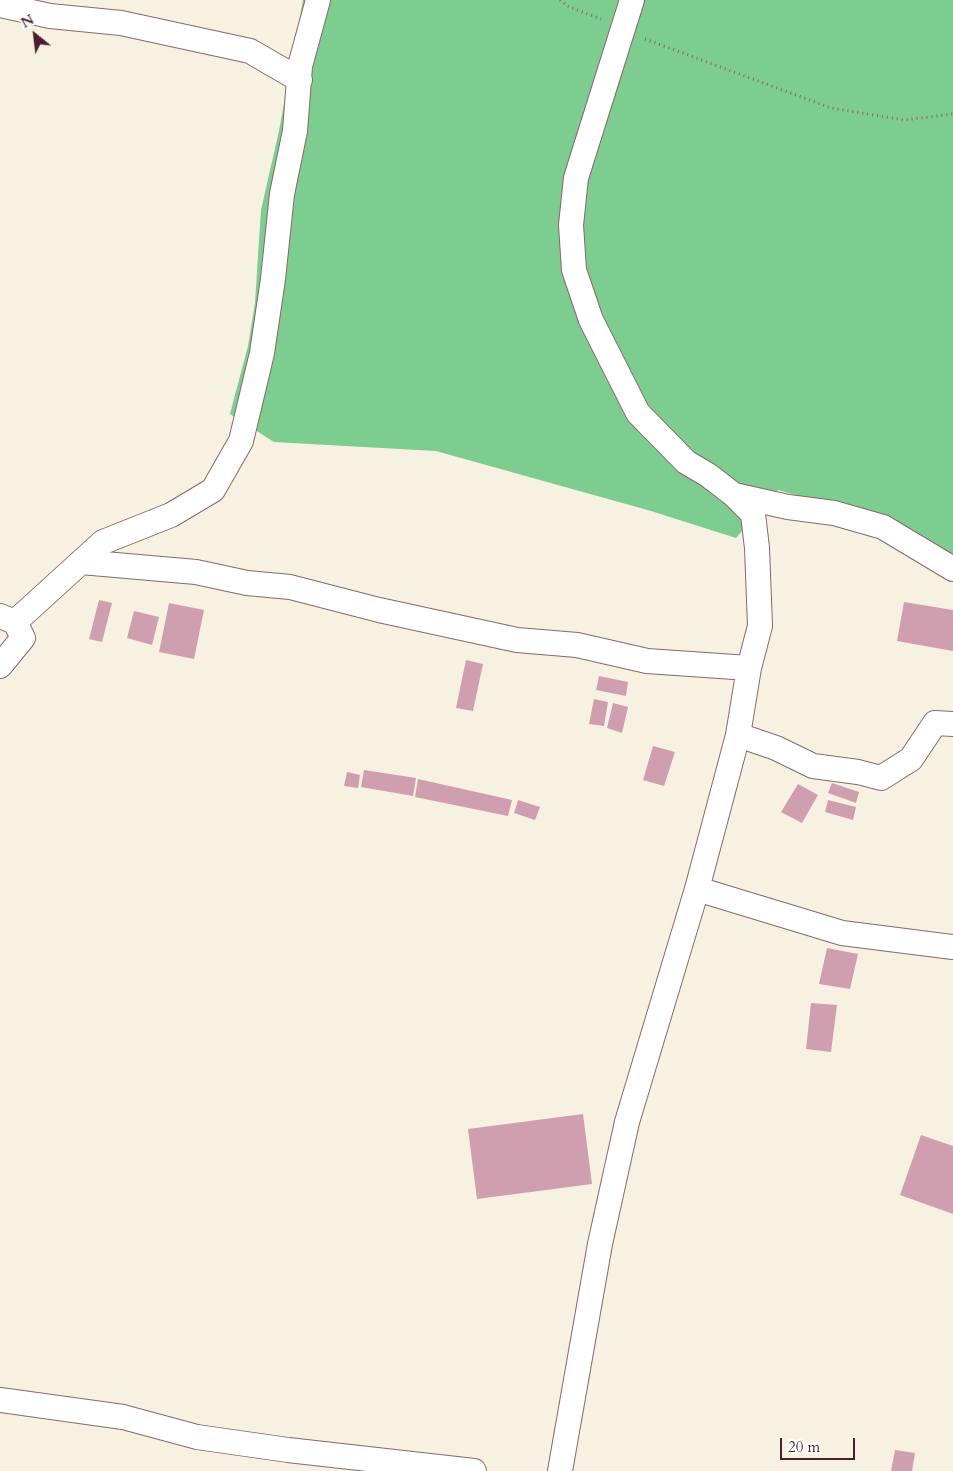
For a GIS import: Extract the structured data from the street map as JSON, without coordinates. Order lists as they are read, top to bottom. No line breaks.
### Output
{"scale_bar":"20 m","north":"top left"}
